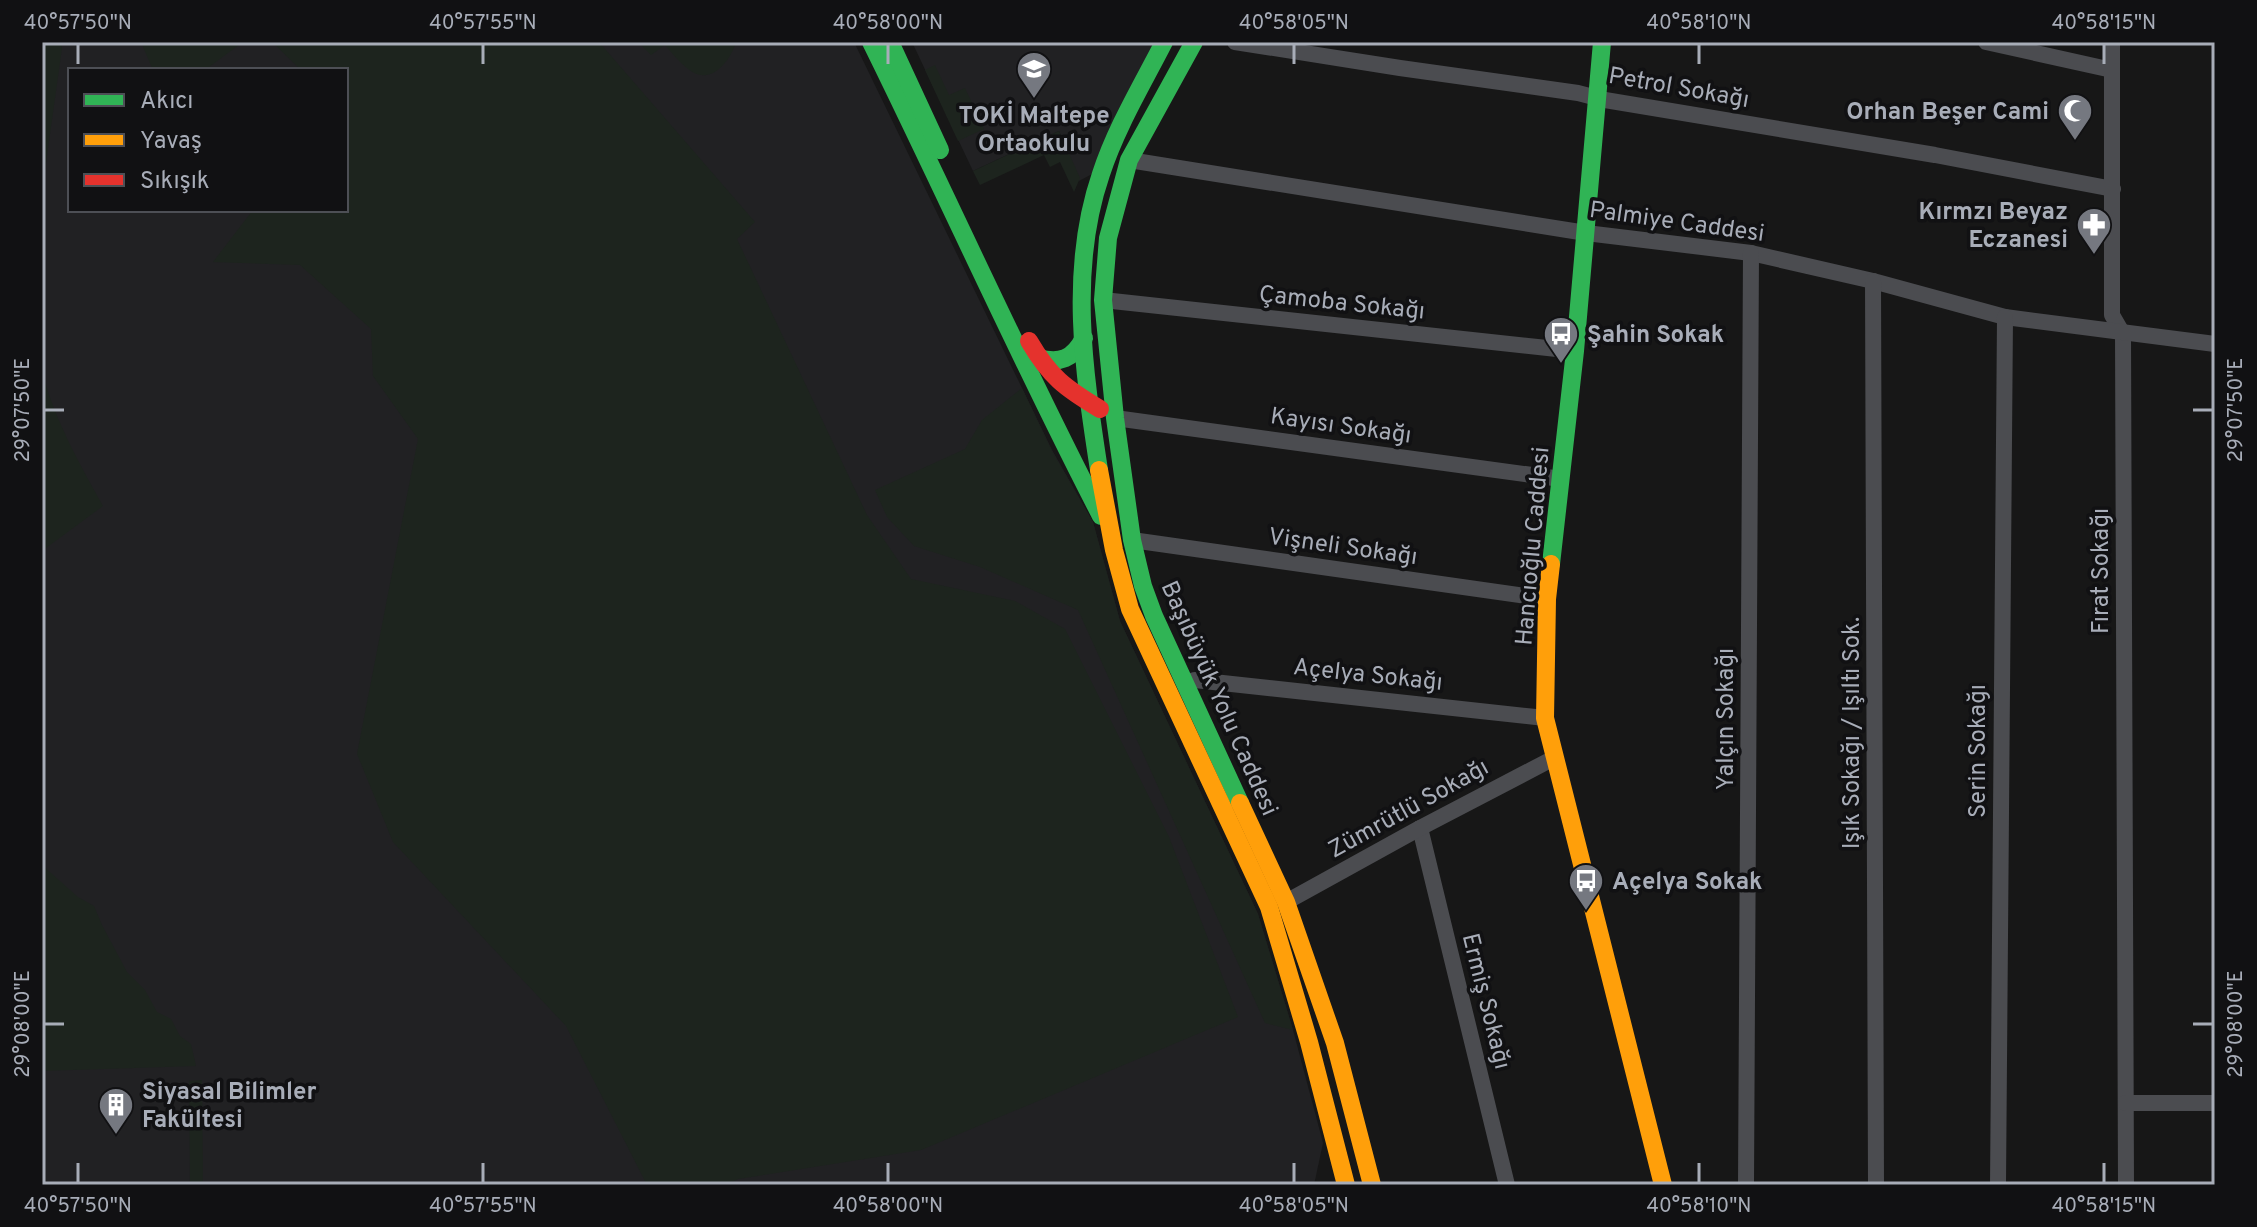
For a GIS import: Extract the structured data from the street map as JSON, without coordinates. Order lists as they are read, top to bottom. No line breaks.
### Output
{"streets":{"main road":["Hancıoğlu Caddesi","Başıbüyük Yolu Caddesi"],"street":["Petrol Sokağı","Palmiye Caddesi","Çamoba Sokağı","Kayısı Sokağı","Vişneli Sokağı","Fırat Sokağı","Açelya Sokağı","Yalçın Sokağı","Işık Sokağı / Işıltı Sok.","Serin Sokağı","Zümrütlü Sokağı","Ermiş Sokağı"]},"crossings":[["Petrol Sokağı","Hancıoğlu Caddesi"],["Petrol Sokağı","Fırat Sokağı"],["Palmiye Caddesi","Hancıoğlu Caddesi"],["Palmiye Caddesi","Fırat Sokağı"],["Palmiye Caddesi","Başıbüyük Yolu Caddesi"],["Palmiye Caddesi","Yalçın Sokağı"],["Palmiye Caddesi","Işık Sokağı / Işıltı Sok."],["Palmiye Caddesi","Serin Sokağı"],["Çamoba Sokağı","Hancıoğlu Caddesi"],["Çamoba Sokağı","Başıbüyük Yolu Caddesi"],["Kayısı Sokağı","Hancıoğlu Caddesi"],["Kayısı Sokağı","Başıbüyük Yolu Caddesi"],["Vişneli Sokağı","Hancıoğlu Caddesi"],["Vişneli Sokağı","Başıbüyük Yolu Caddesi"],["Hancıoğlu Caddesi","Açelya Sokağı"],["Hancıoğlu Caddesi","Zümrütlü Sokağı"],["Açelya Sokağı","Başıbüyük Yolu Caddesi"],["Başıbüyük Yolu Caddesi","Zümrütlü Sokağı"],["Zümrütlü Sokağı","Ermiş Sokağı"]],"places":{"school or university":["TOKİ Maltepe Ortaokulu"],"mosque":["Orhan Beşer Cami"],"pharmacy":["Kırmzı Beyaz Eczanesi"],"bus stop":["Şahin Sokak","Açelya Sokak"],"building":["Siyasal Bilimler Fakültesi"]},"legend":["Akıcı","Yavaş","Sıkışık"],"coordinates":["40°57'50\"N","40°57'55\"N","40°58'00\"N","40°58'05\"N","40°58'10\"N","40°58'15\"N","29°07'50\"E","29°08'00\"E"]}
